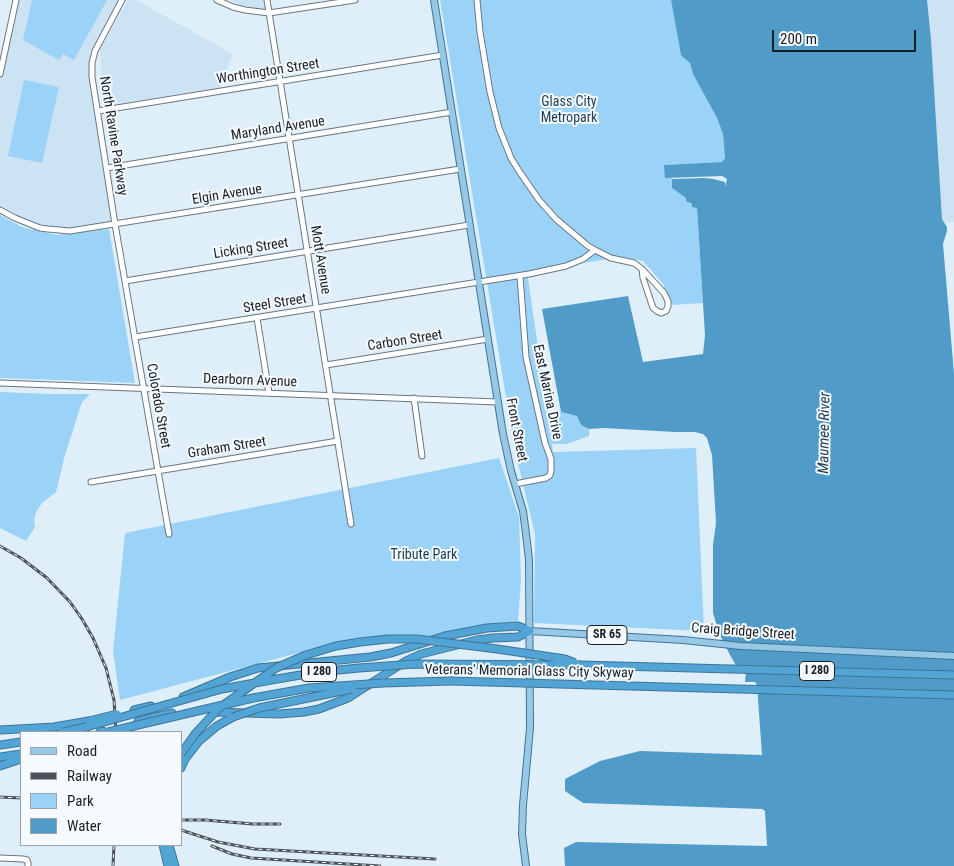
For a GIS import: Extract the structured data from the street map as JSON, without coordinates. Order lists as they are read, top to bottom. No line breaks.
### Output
{"streets":{"highway":["I 280","Veterans' Memorial Glass City Skyway"],"main road":["Front Street","Craig Bridge Street","SR 65"],"street":["Worthington Street","Maryland Avenue","North Ravine Parkway","Elgin Avenue","Licking Street","Mott Avenue","Steel Street","Carbon Street","Dearborn Avenue","East Marina Drive","Colorado Street","Graham Street"]},"crossings":[["Worthington Street","North Ravine Parkway"],["Worthington Street","Mott Avenue"],["Worthington Street","Front Street"],["Maryland Avenue","North Ravine Parkway"],["Maryland Avenue","Mott Avenue"],["Maryland Avenue","Front Street"],["North Ravine Parkway","Elgin Avenue"],["North Ravine Parkway","Licking Street"],["North Ravine Parkway","Colorado Street"],["Elgin Avenue","Mott Avenue"],["Elgin Avenue","Front Street"],["Licking Street","Mott Avenue"],["Licking Street","Colorado Street"],["Licking Street","Front Street"],["Mott Avenue","Steel Street"],["Mott Avenue","Carbon Street"],["Mott Avenue","Dearborn Avenue"],["Mott Avenue","Graham Street"],["Steel Street","East Marina Drive"],["Steel Street","Colorado Street"],["Steel Street","Front Street"],["Carbon Street","Front Street"],["Dearborn Avenue","Colorado Street"],["Dearborn Avenue","Front Street"],["East Marina Drive","Front Street"],["Colorado Street","Graham Street"],["Front Street","Craig Bridge Street"]],"water":["Maumee River"],"parks":["Glass City Metropark","Tribute Park"],"legend":["Road","Railway","Park","Water"],"scale_bar":"200 m"}
